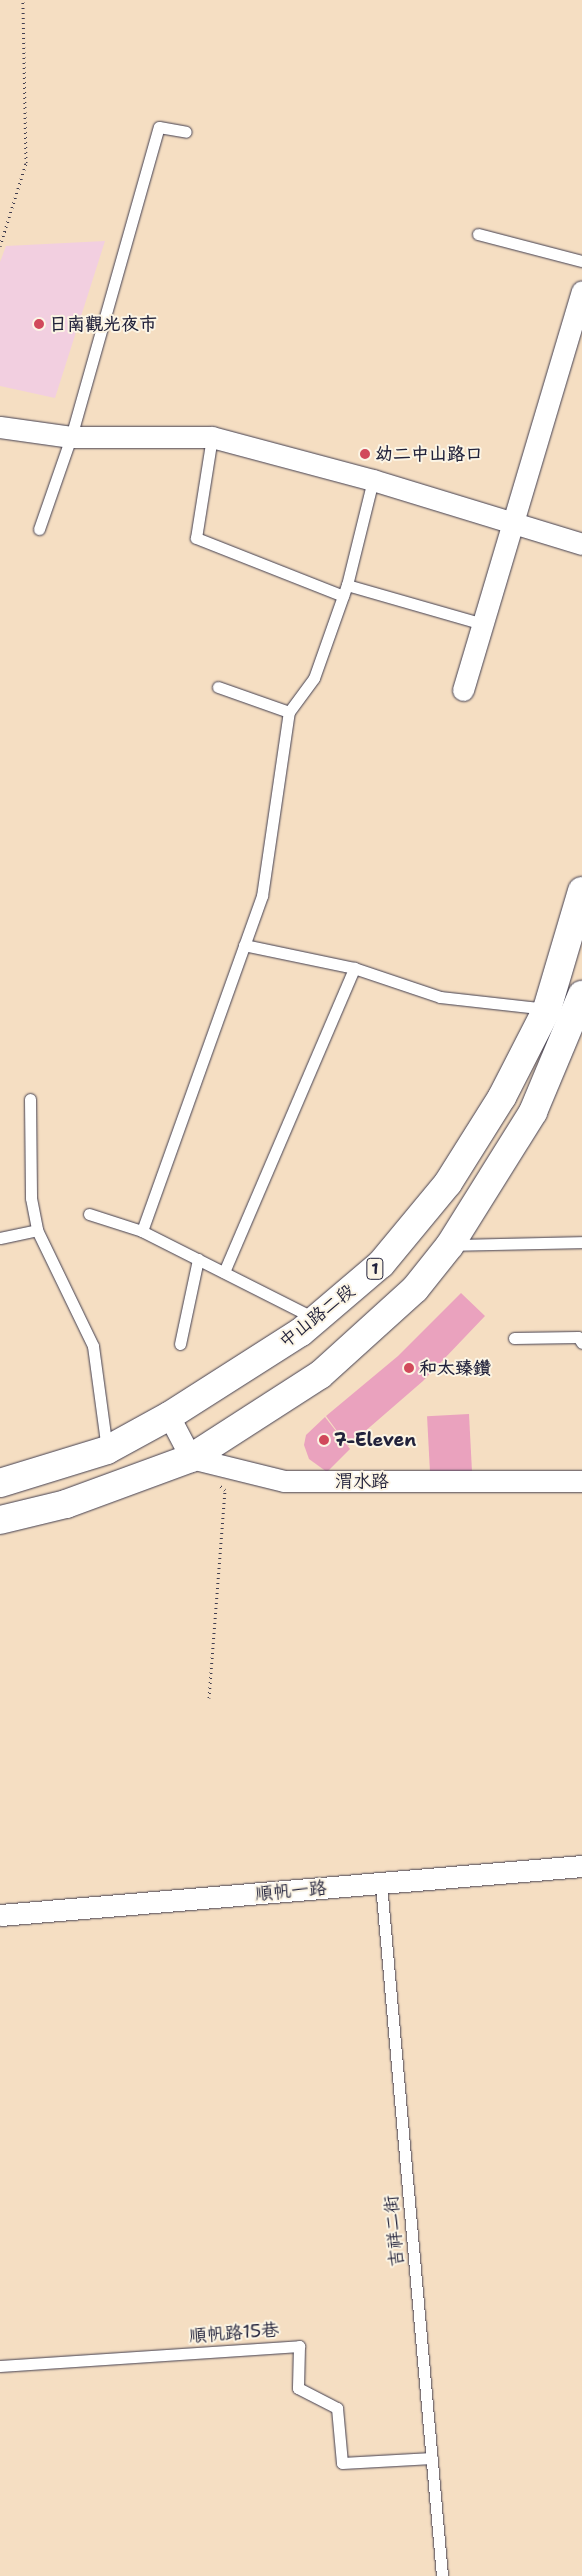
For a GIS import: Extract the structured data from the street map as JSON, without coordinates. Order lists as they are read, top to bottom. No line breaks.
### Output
{"streets":{"main road":["1","中山路二段"],"street":["渭水路","順帆一路"],"lane":["吉祥二街","順帆路15巷"]},"crossings":[["1","渭水路"],["順帆一路","吉祥二街"],["吉祥二街","順帆路15巷"]],"places":["日南觀光夜市","幼二中山路口","和太臻鑽","7-Eleven"]}
